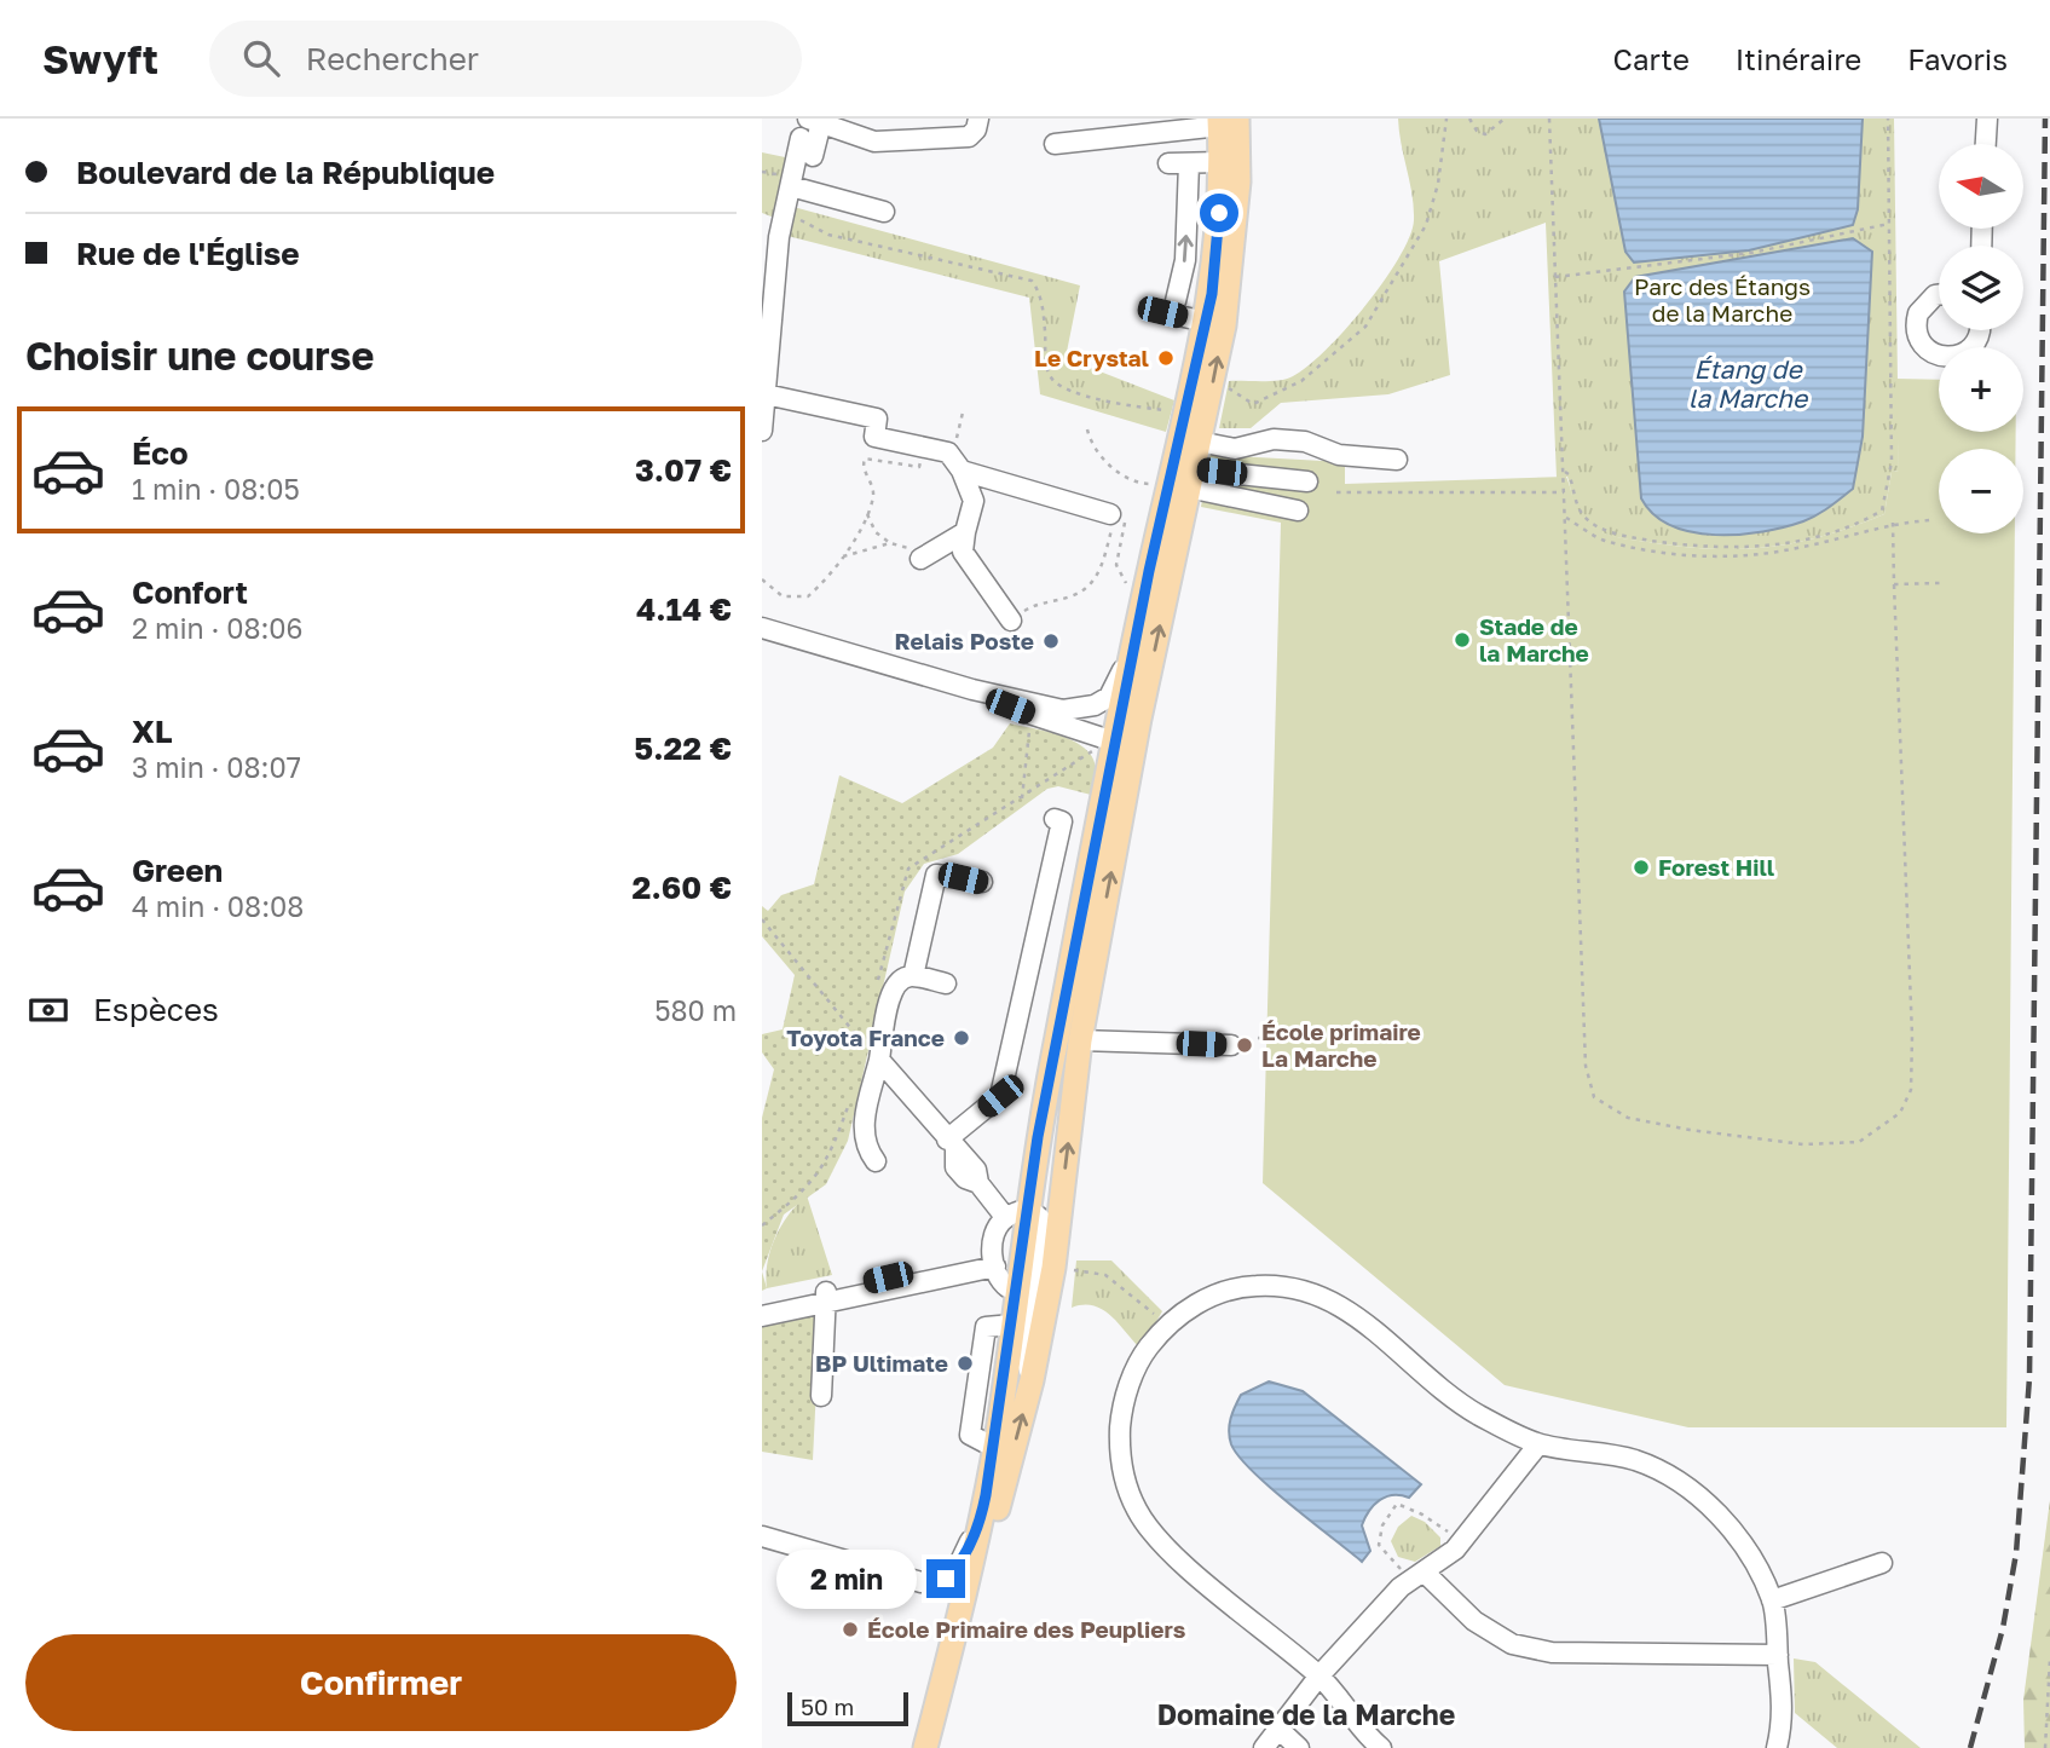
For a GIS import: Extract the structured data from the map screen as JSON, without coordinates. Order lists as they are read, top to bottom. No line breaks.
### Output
{"districts":["Domaine de la Marche"],"water":["Étang de la Marche"],"parks":["Parc des Étangs de la Marche"],"places":["Le Crystal","Stade de la Marche","Relais Poste","Forest Hill","Toyota France","École primaire La Marche","BP Ultimate","École Primaire des Peupliers"],"scale_bar":"50 m","north":"left","page":{"header":"Swyft","search":"Rechercher","nav":["Carte","Itinéraire","Favoris"],"banner":["Boulevard de la République","Rue de l'Église"],"map_buttons":["+","−"],"heading":"Choisir une course","list":[{"name":"Éco","note":"1 min · 08:05","value":"3.07 €"},{"name":"Confort","note":"2 min · 08:06","value":"4.14 €"},{"name":"XL","note":"3 min · 08:07","value":"5.22 €"},{"name":"Green","note":"4 min · 08:08","value":"2.60 €"}],"pay":["Espèces","580 m"],"bubble":"2 min","buttons":"Confirmer","scale":"50 m"}}
